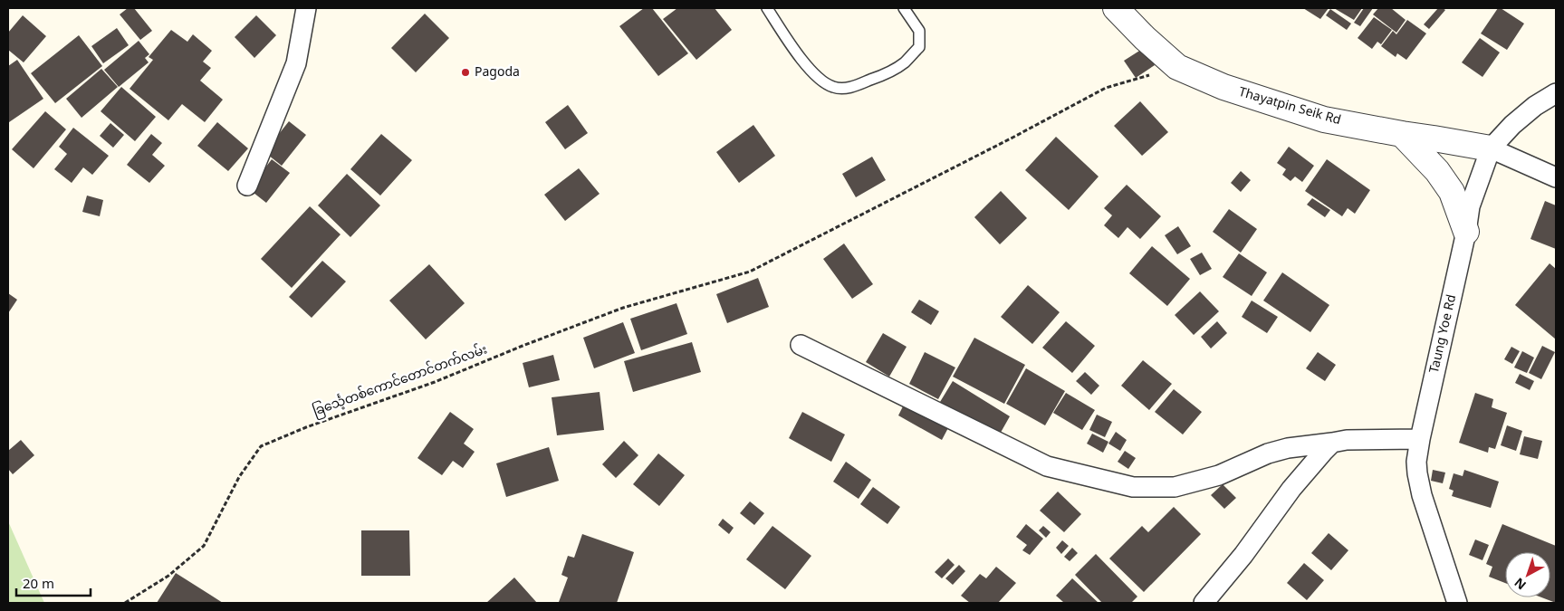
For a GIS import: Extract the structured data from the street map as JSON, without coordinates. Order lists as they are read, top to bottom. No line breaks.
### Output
{"streets":{"street":["Thayatpin Seik Rd","Taung Yoe Rd"],"path":["ခြင်္သေ့တစ်ကောင်တောင်တက်လမ်း"]},"crossings":[["Thayatpin Seik Rd","Taung Yoe Rd"],["Thayatpin Seik Rd","ခြင်္သေ့တစ်ကောင်တောင်တက်လမ်း"]],"places":["Pagoda"],"scale_bar":"20 m","north":"bottom left"}
